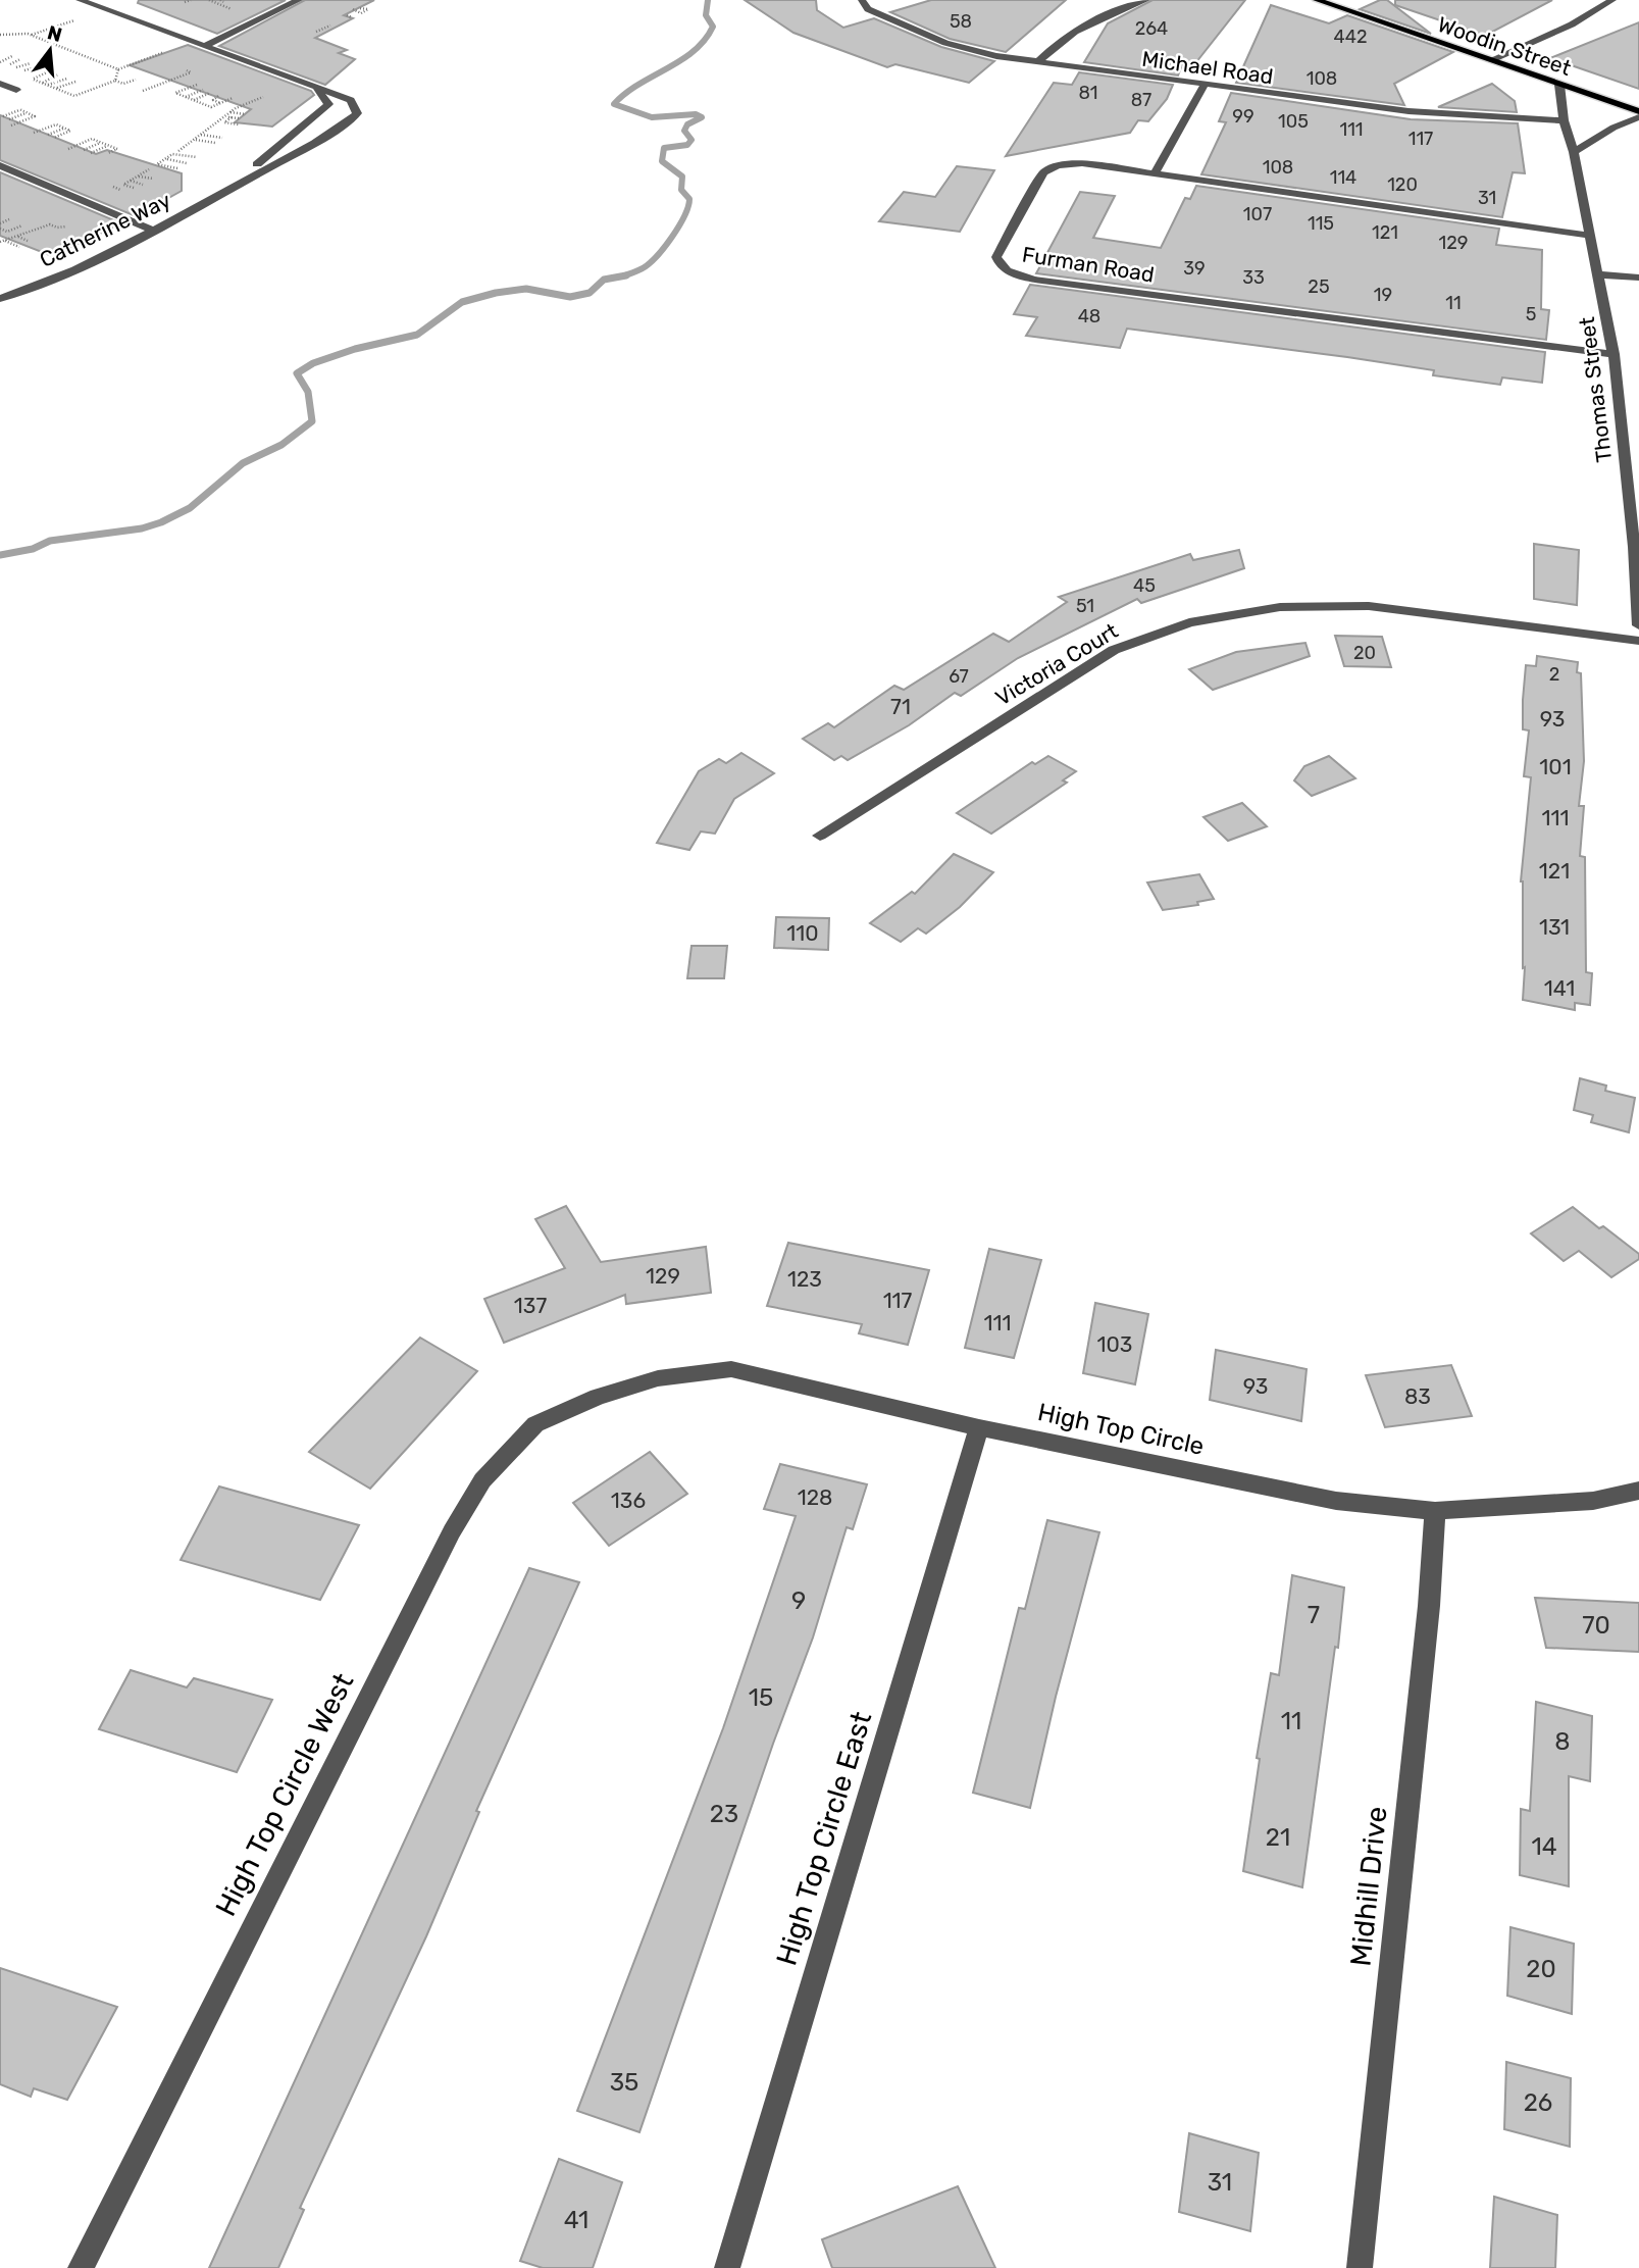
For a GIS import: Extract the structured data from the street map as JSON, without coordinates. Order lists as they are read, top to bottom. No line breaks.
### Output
{"streets":{"main road":["Woodin Street"],"street":["Michael Road","Catherine Way","Furman Road","Thomas Street","Victoria Court","High Top Circle","High Top Circle West","High Top Circle East","Midhill Drive"]},"crossings":[["Woodin Street","Thomas Street"],["Michael Road","Thomas Street"],["Furman Road","Thomas Street"],["High Top Circle","High Top Circle West"],["High Top Circle","High Top Circle East"],["High Top Circle","Midhill Drive"]],"house_numbers":["58","264","442","108","81","87","99","105","111","117","108","114","120","31","107","115","121","129","39","33","25","19","11","5","48","45","51","20","2","67","71","93","101","111","121","131","110","141","129","123","117","137","111","103","93","83","128","136","9","7","70","15","11","8","23","21","14","20","35","26","31","41"],"north":"top"}
